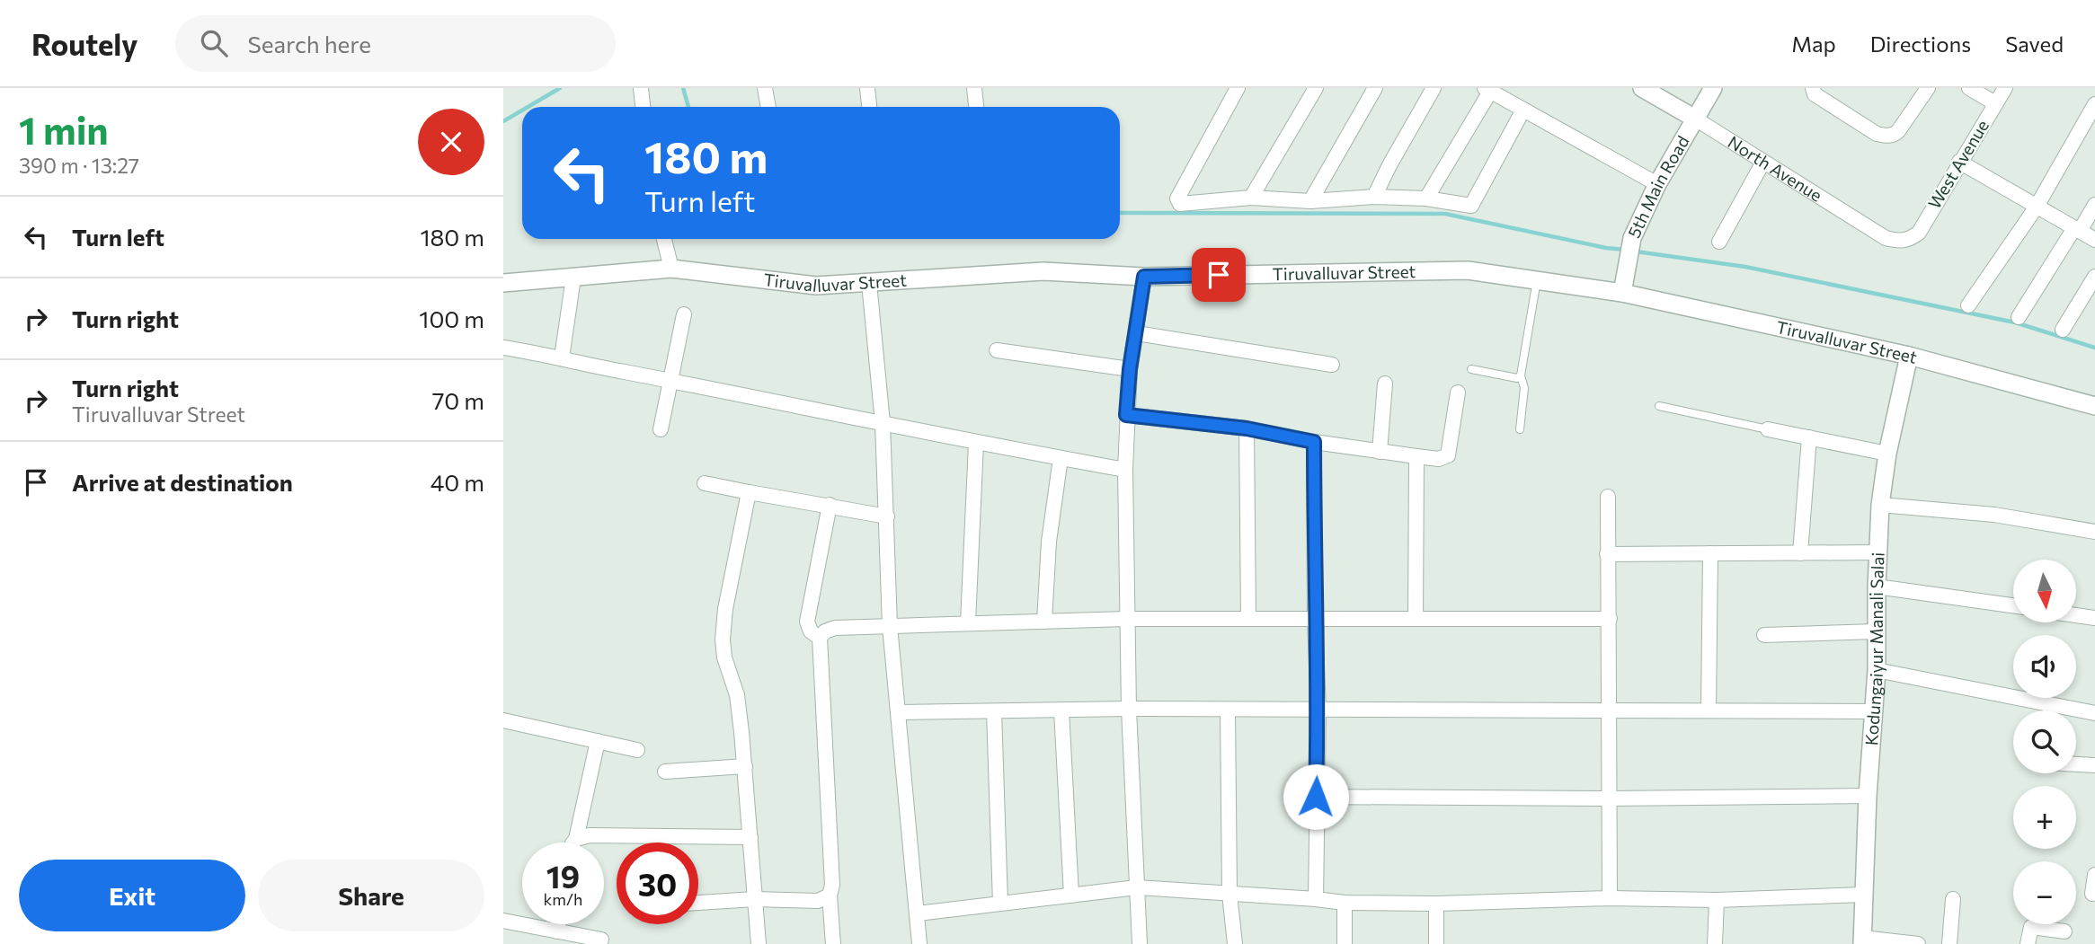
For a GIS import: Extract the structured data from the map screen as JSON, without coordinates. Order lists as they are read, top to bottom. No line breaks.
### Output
{"streets":{"street":["West Avenue","North Avenue","5th Main Road","Tiruvalluvar Street","Kodungaiyur Manali Salai"]},"crossings":[["West Avenue","North Avenue"],["North Avenue","5th Main Road"],["5th Main Road","Tiruvalluvar Street"],["Tiruvalluvar Street","Kodungaiyur Manali Salai"]],"north":"bottom","page":{"header":"Routely","search":"Search here","nav":["Map","Directions","Saved"],"heading":["1 min","390 m · 13:27"],"turn":["180 m","Turn left"],"list":[{"name":"Turn left","value":"180 m"},{"name":"Turn right","value":"100 m"},{"name":"Turn right","note":"Tiruvalluvar Street","value":"70 m"},{"name":"Arrive at destination","value":"40 m"}],"map_buttons":["+","−"],"speed":"19 km/h","limit":"30","buttons":["Exit","Share"]}}
